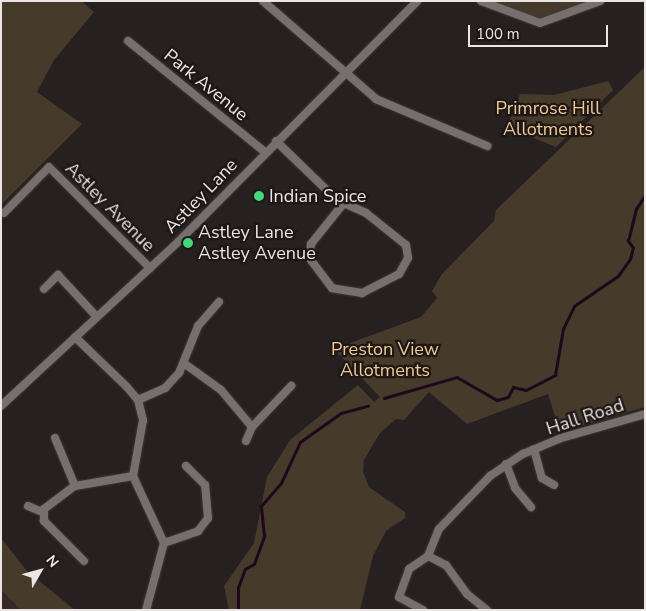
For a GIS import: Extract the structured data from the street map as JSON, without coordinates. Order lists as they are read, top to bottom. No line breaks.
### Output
{"streets":{"street":["Park Avenue","Astley Lane","Astley Avenue","Hall Road"]},"crossings":[["Park Avenue","Astley Lane"],["Astley Lane","Astley Avenue"]],"parks":["Primrose Hill Allotments","Preston View Allotments"],"places":["Indian Spice","Astley Lane Astley Avenue"],"scale_bar":"100 m","north":"top right"}
